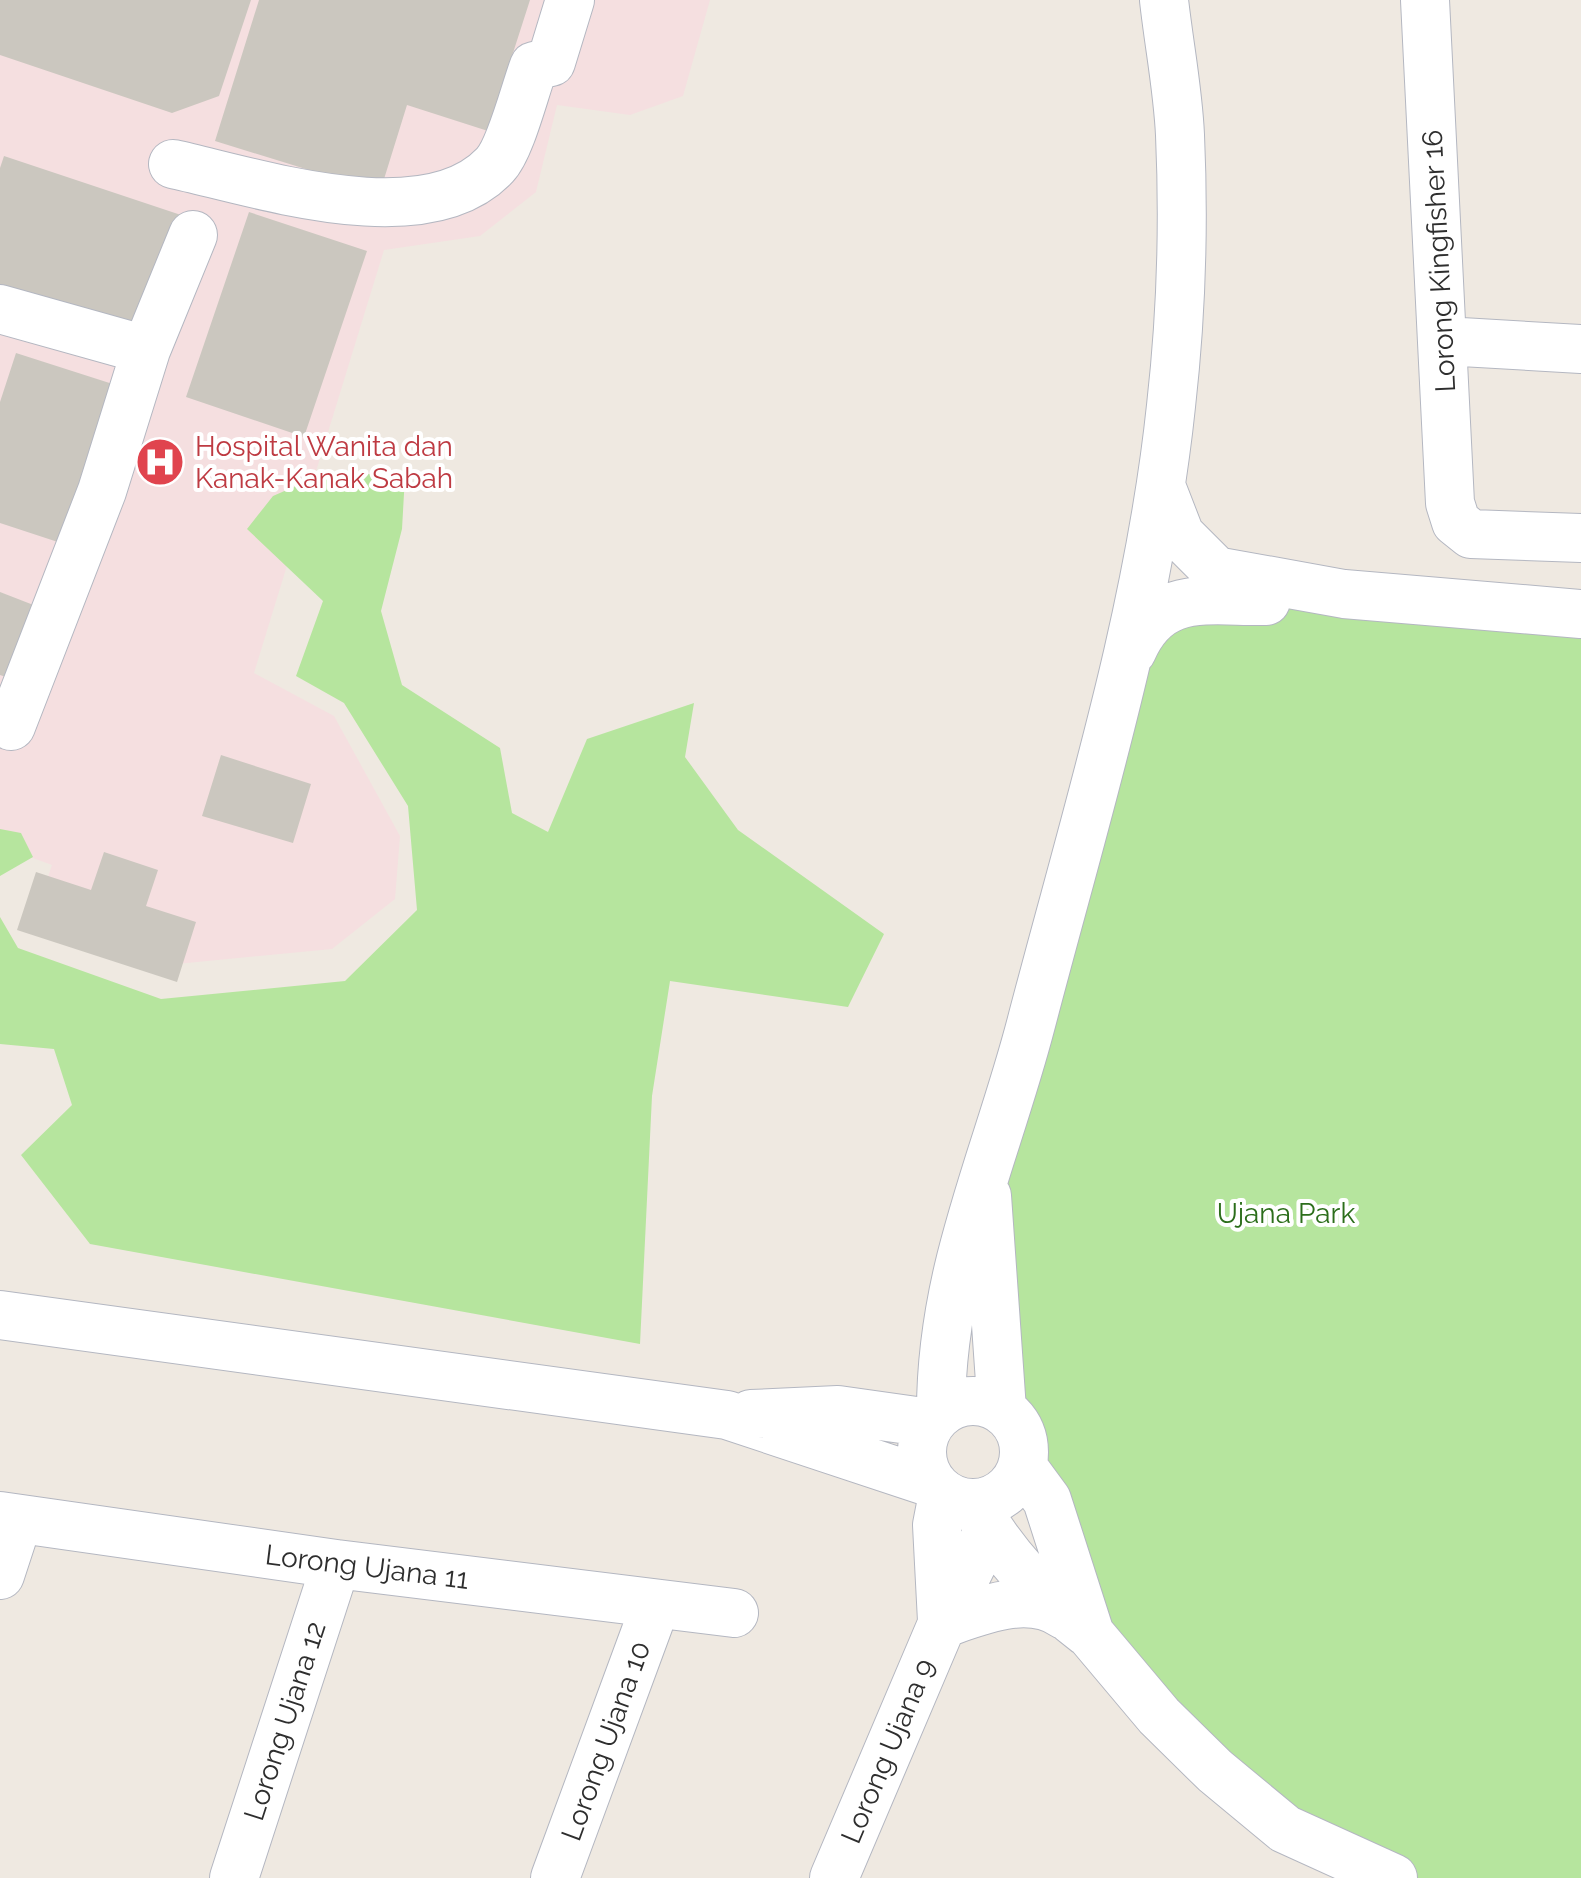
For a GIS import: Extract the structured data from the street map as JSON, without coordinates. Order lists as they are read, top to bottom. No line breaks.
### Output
{"streets":{"street":["Lorong Kingfisher 16","Lorong Ujana 11","Lorong Ujana 12","Lorong Ujana 10","Lorong Ujana 9"]},"crossings":[["Lorong Ujana 11","Lorong Ujana 12"],["Lorong Ujana 11","Lorong Ujana 10"]],"parks":["Ujana Park"],"places":{"hospital":["Hospital Wanita dan Kanak-Kanak Sabah"]}}
